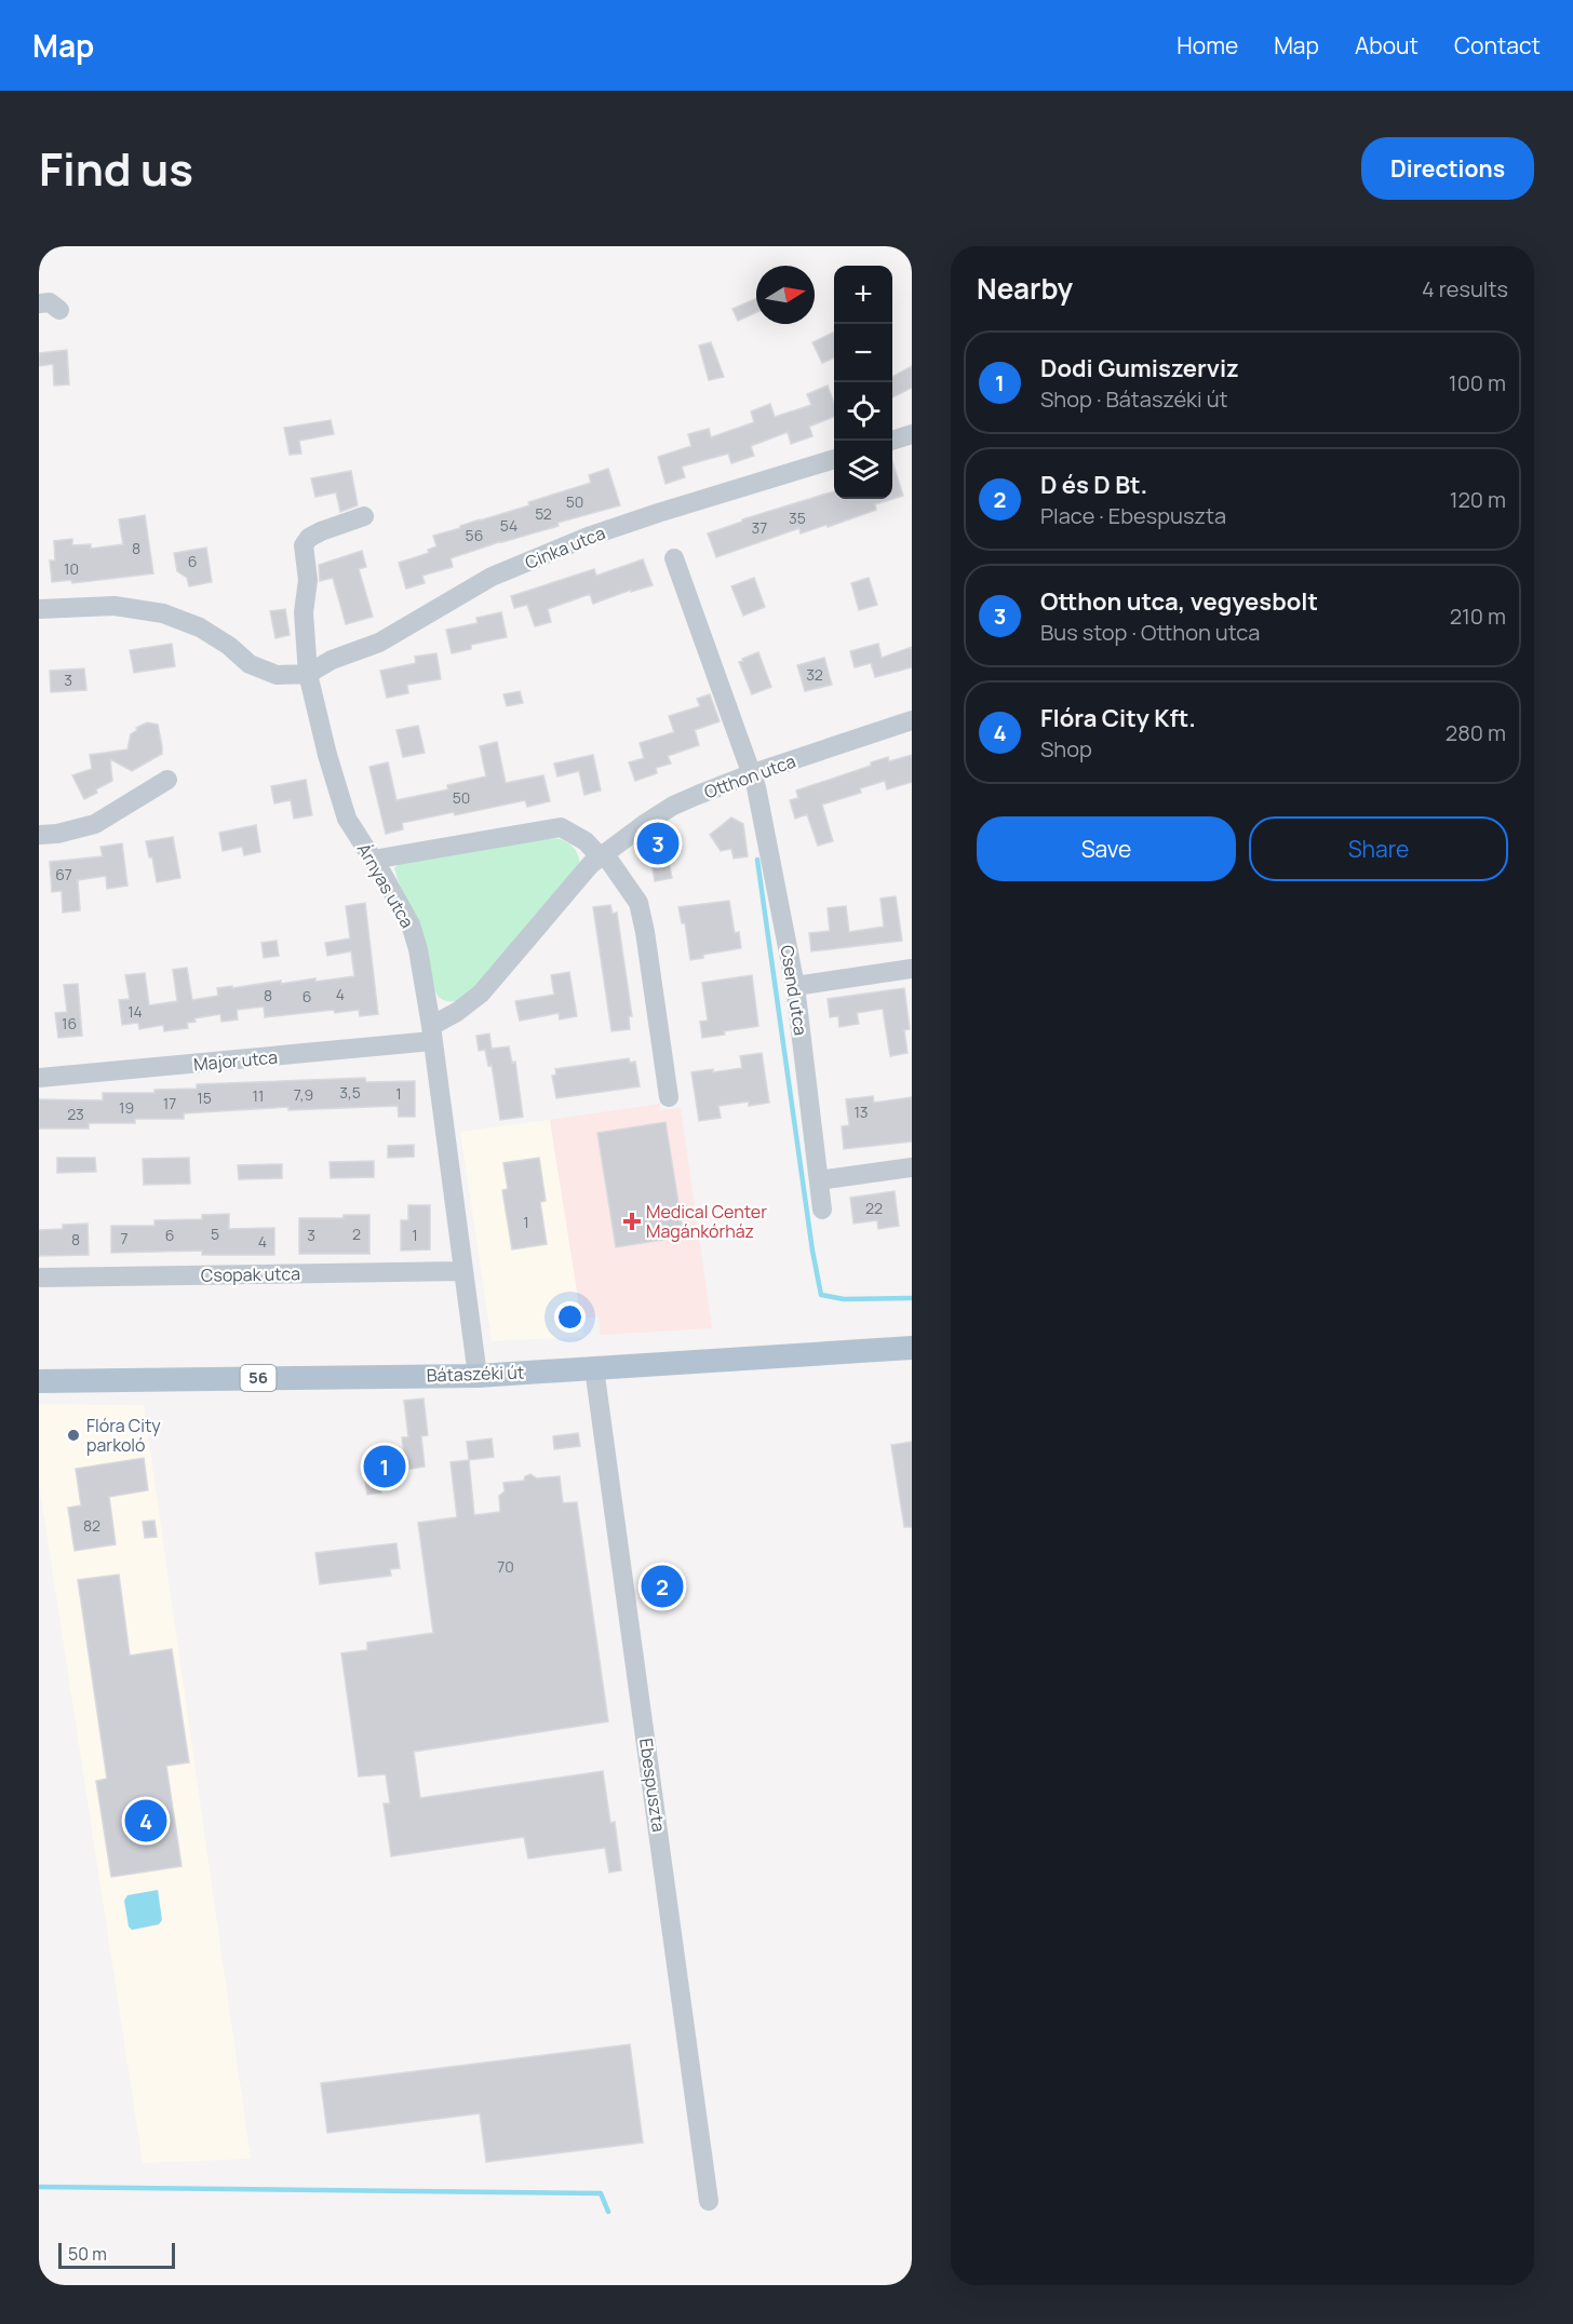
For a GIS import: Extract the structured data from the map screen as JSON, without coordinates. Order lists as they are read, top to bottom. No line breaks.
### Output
{"streets":{"main road":["Bátaszéki út","56"],"street":["Cinka utca","Otthon utca","Árnyas utca","Csend utca","Major utca","Csopak utca","Ebespuszta"]},"crossings":[["Cinka utca","Árnyas utca"],["Otthon utca","Árnyas utca"],["Otthon utca","Csend utca"],["Otthon utca","Major utca"],["Árnyas utca","Major utca"],["Árnyas utca","Csopak utca"],["Árnyas utca","Bátaszéki út"],["Bátaszéki út","Ebespuszta"]],"places":{"health":["Medical Center Magánkórház"],"other":["Flóra City parkoló"]},"house_numbers":["50","52","35","54","37","56","8","6","10","32","3","50","67","4","8","6","14","16","3,5","1","7,9","11","15","17","19","13","23","22","1","5","2","6","3","1","7","8","4","82","70"],"scale_bar":"50 m","north":"right","page":{"header":"Map","nav":["Home","Map","About","Contact"],"title":"Find us","buttons":["Directions",["Save","Share"]],"heading":["Nearby","4 results"],"map_buttons":["+","−"],"list":[{"mark":"1","name":"Dodi Gumiszerviz","note":"Shop · Bátaszéki út","value":"100 m"},{"mark":"2","name":"D és D Bt.","note":"Place · Ebespuszta","value":"120 m"},{"mark":"3","name":"Otthon utca, vegyesbolt","note":"Bus stop · Otthon utca","value":"210 m"},{"mark":"4","name":"Flóra City Kft.","note":"Shop","value":"280 m"}],"pins":["3","1","2","4"],"scale":"50 m"}}
